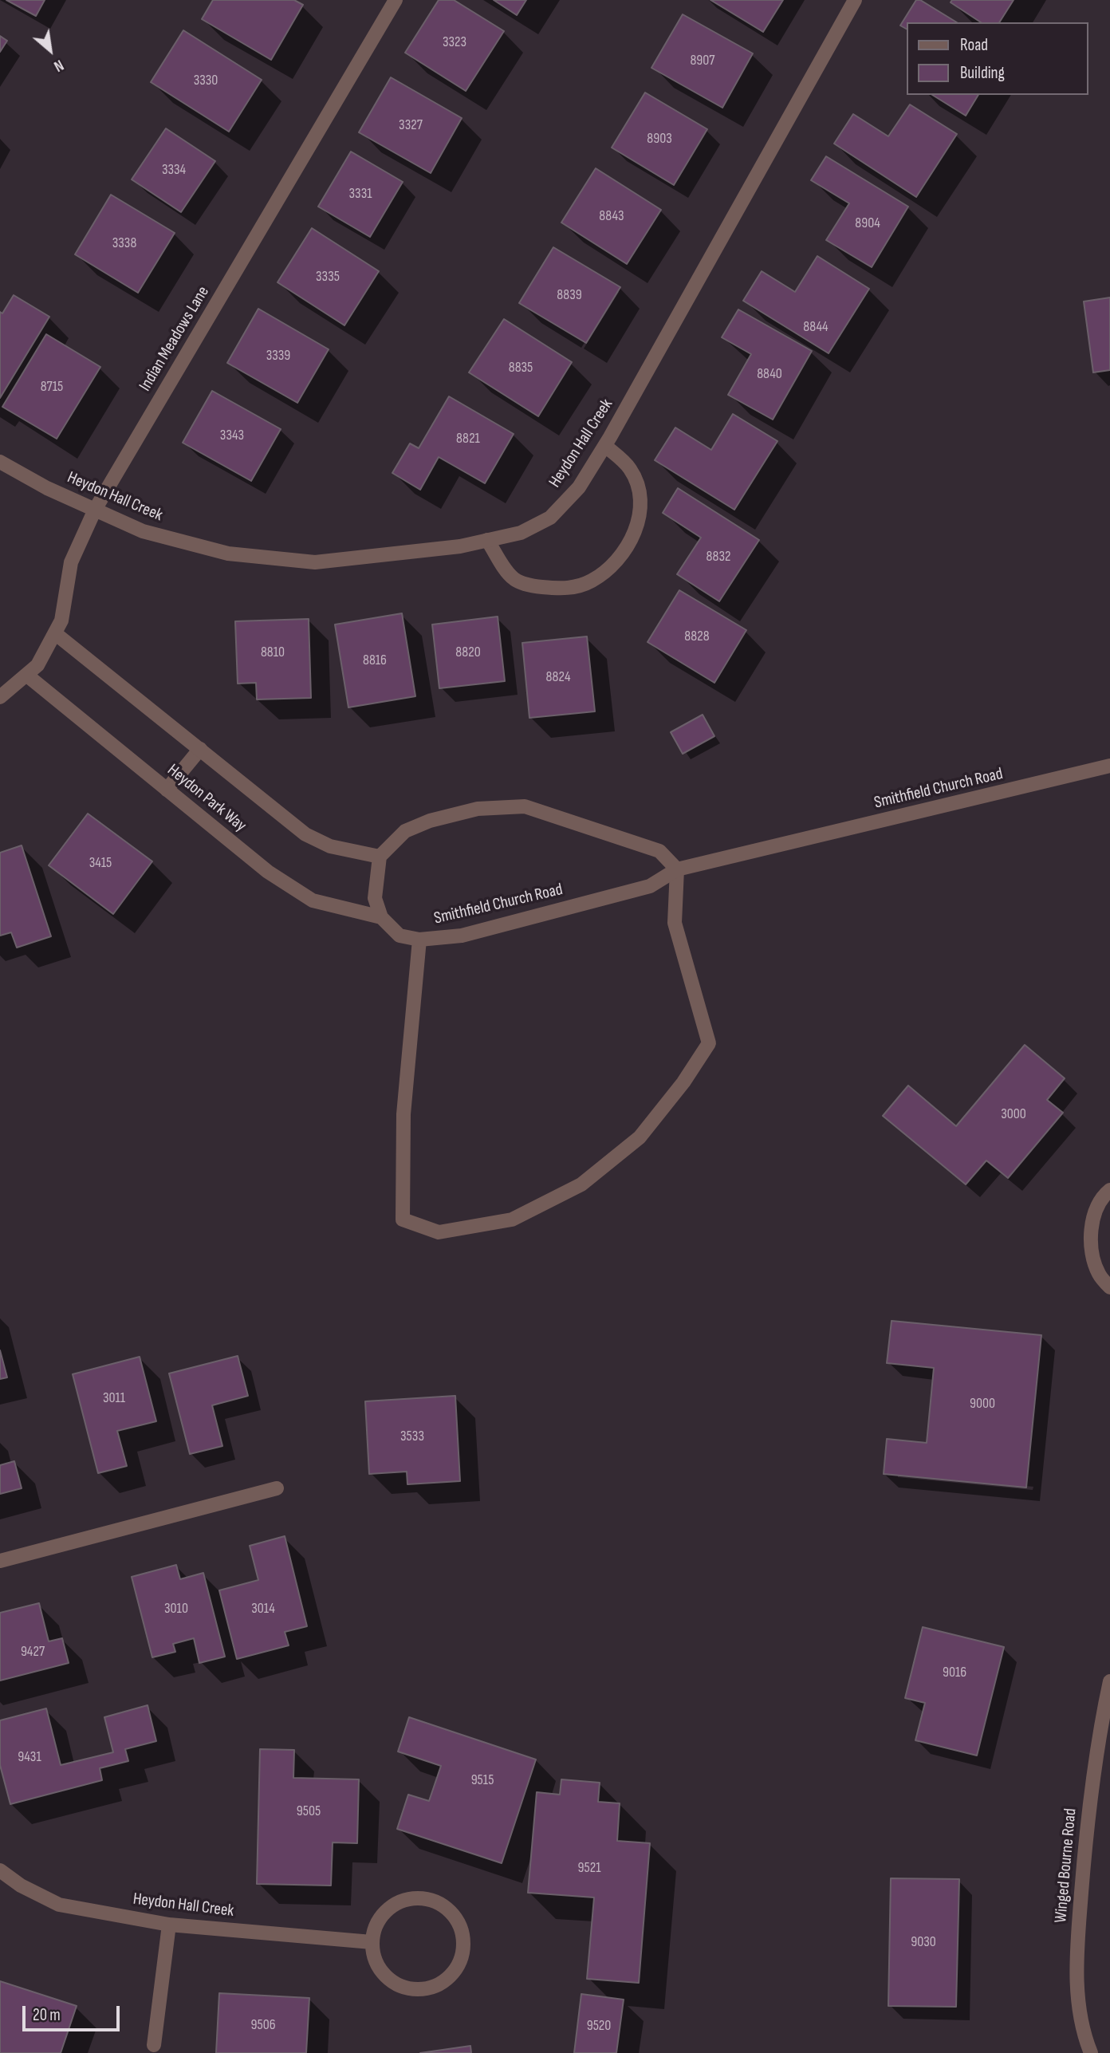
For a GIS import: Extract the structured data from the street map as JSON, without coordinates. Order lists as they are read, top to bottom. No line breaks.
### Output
{"streets":{"street":["Indian Meadows Lane","Heydon Hall Creek","Smithfield Church Road","Heydon Park Way","Winged Bourne Road"]},"crossings":[["Indian Meadows Lane","Heydon Hall Creek"],["Indian Meadows Lane","Heydon Park Way"],["Smithfield Church Road","Heydon Park Way"]],"house_numbers":["3323","8907","3330","3327","8903","3334","3331","8843","8904","3338","3335","8839","8844","3339","8835","8840","8715","3343","8821","8832","8828","8810","8820","8816","8824","3415","3000","3011","9000","3533","3010","3014","9427","9016","9431","9515","9505","9521","9030","9506","9520"],"legend":["Road","Building"],"scale_bar":"20 m","north":"bottom right"}
